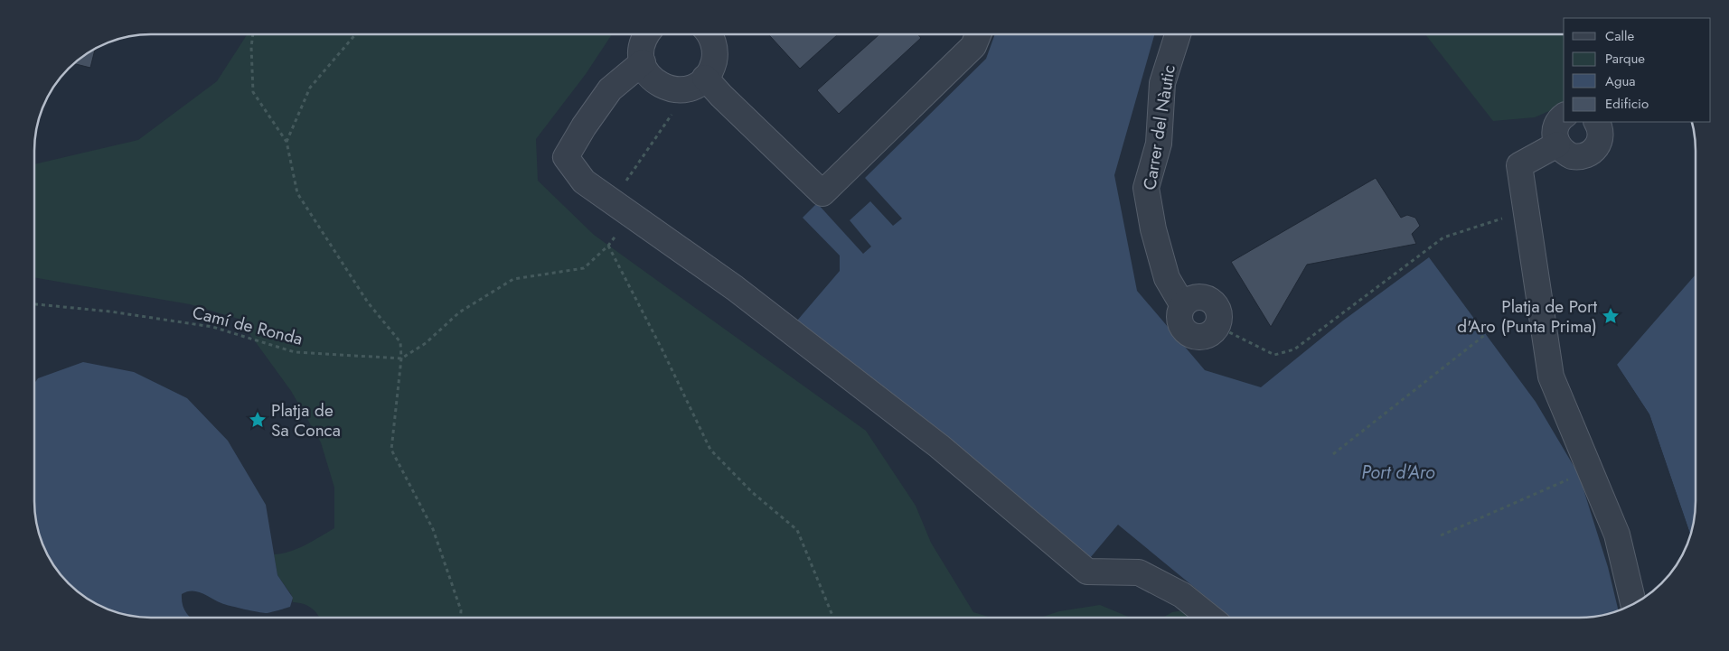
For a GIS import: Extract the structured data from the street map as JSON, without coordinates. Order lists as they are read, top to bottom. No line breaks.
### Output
{"streets":{"street":["Carrer del Nàutic"],"path":["Camí de Ronda"]},"water":["Port d'Aro"],"places":{"place":["Platja de Port d'Aro (Punta Prima)","Platja de Sa Conca"]},"legend":["Calle","Parque","Agua","Edificio"]}
